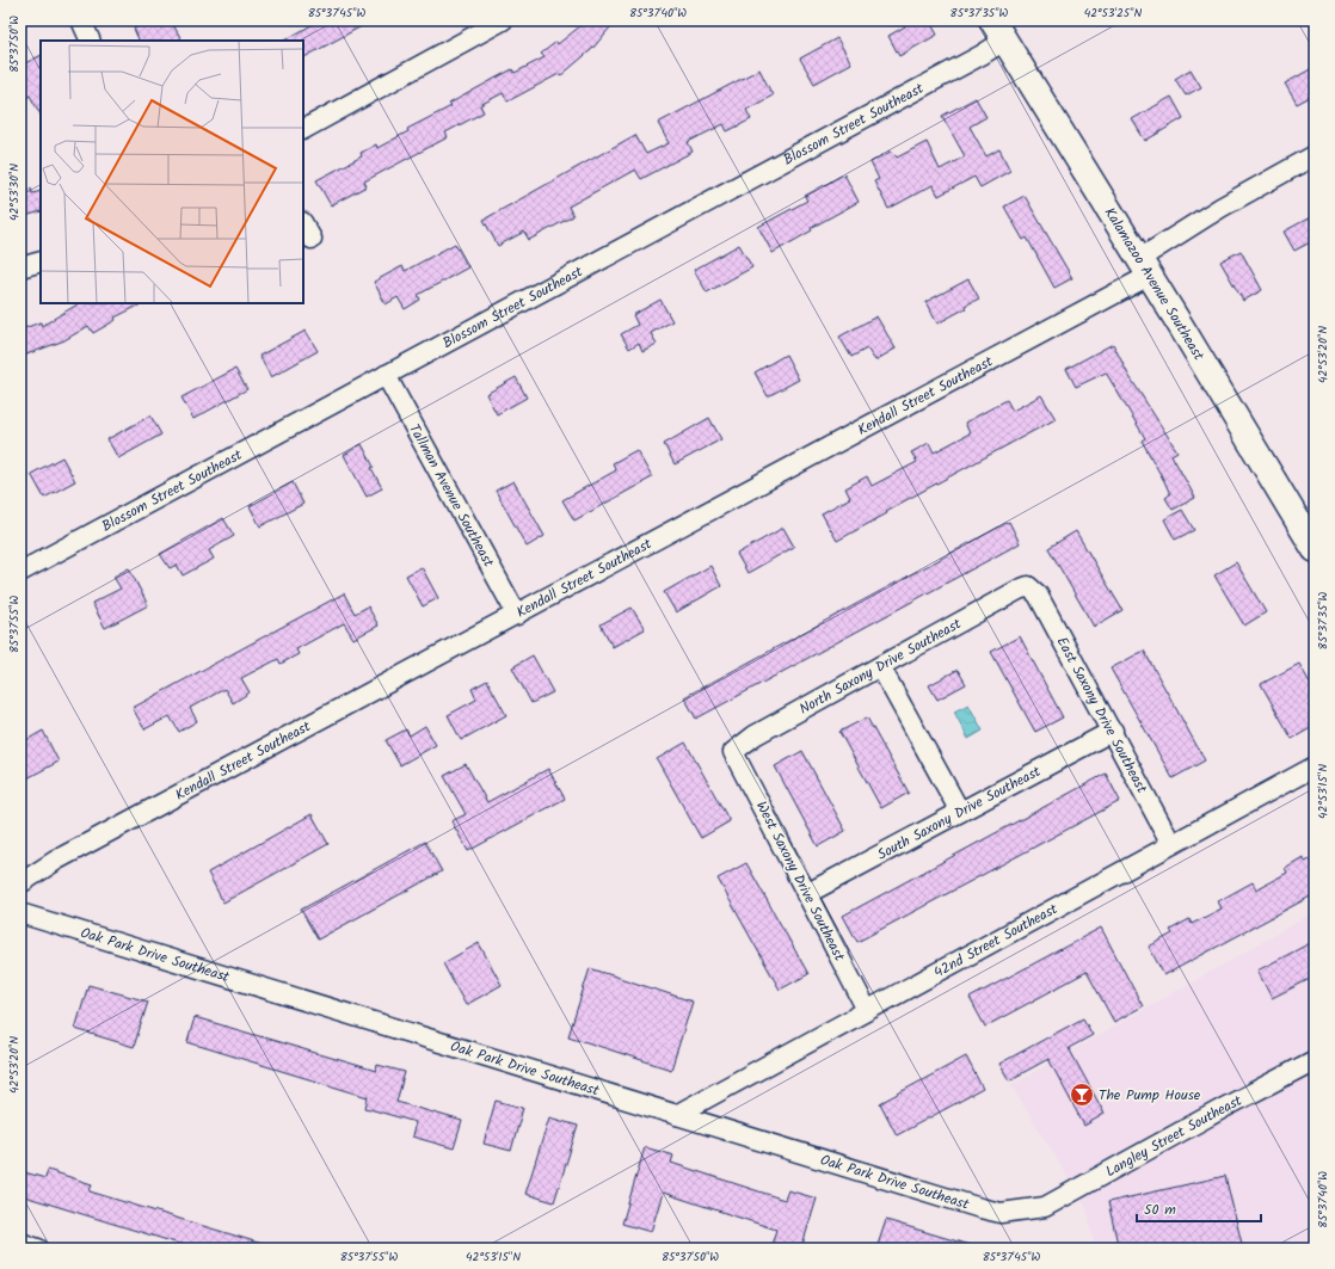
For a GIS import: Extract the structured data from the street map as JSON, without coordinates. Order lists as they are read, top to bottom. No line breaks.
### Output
{"streets":{"main road":["Kalamazoo Avenue Southeast"],"street":["Blossom Street Southeast","Kendall Street Southeast","Tallman Avenue Southeast","North Saxony Drive Southeast","East Saxony Drive Southeast","South Saxony Drive Southeast","West Saxony Drive Southeast","42nd Street Southeast","Oak Park Drive Southeast","Langley Street Southeast"]},"crossings":[["Blossom Street Southeast","Kalamazoo Avenue Southeast"],["Blossom Street Southeast","Tallman Avenue Southeast"],["Kalamazoo Avenue Southeast","Kendall Street Southeast"],["Kendall Street Southeast","Tallman Avenue Southeast"],["North Saxony Drive Southeast","East Saxony Drive Southeast"],["North Saxony Drive Southeast","West Saxony Drive Southeast"],["East Saxony Drive Southeast","South Saxony Drive Southeast"],["East Saxony Drive Southeast","42nd Street Southeast"],["South Saxony Drive Southeast","West Saxony Drive Southeast"],["West Saxony Drive Southeast","42nd Street Southeast"],["42nd Street Southeast","Oak Park Drive Southeast"],["Oak Park Drive Southeast","Langley Street Southeast"]],"places":{"bar":["The Pump House"]},"scale_bar":"50 m","coordinates":["85°37'45\"W","85°37'40\"W","85°37'35\"W","42°53'25\"N","85°37'50\"W","42°53'30\"N","42°53'20\"N","85°37'55\"W","42°53'15\"N"]}
